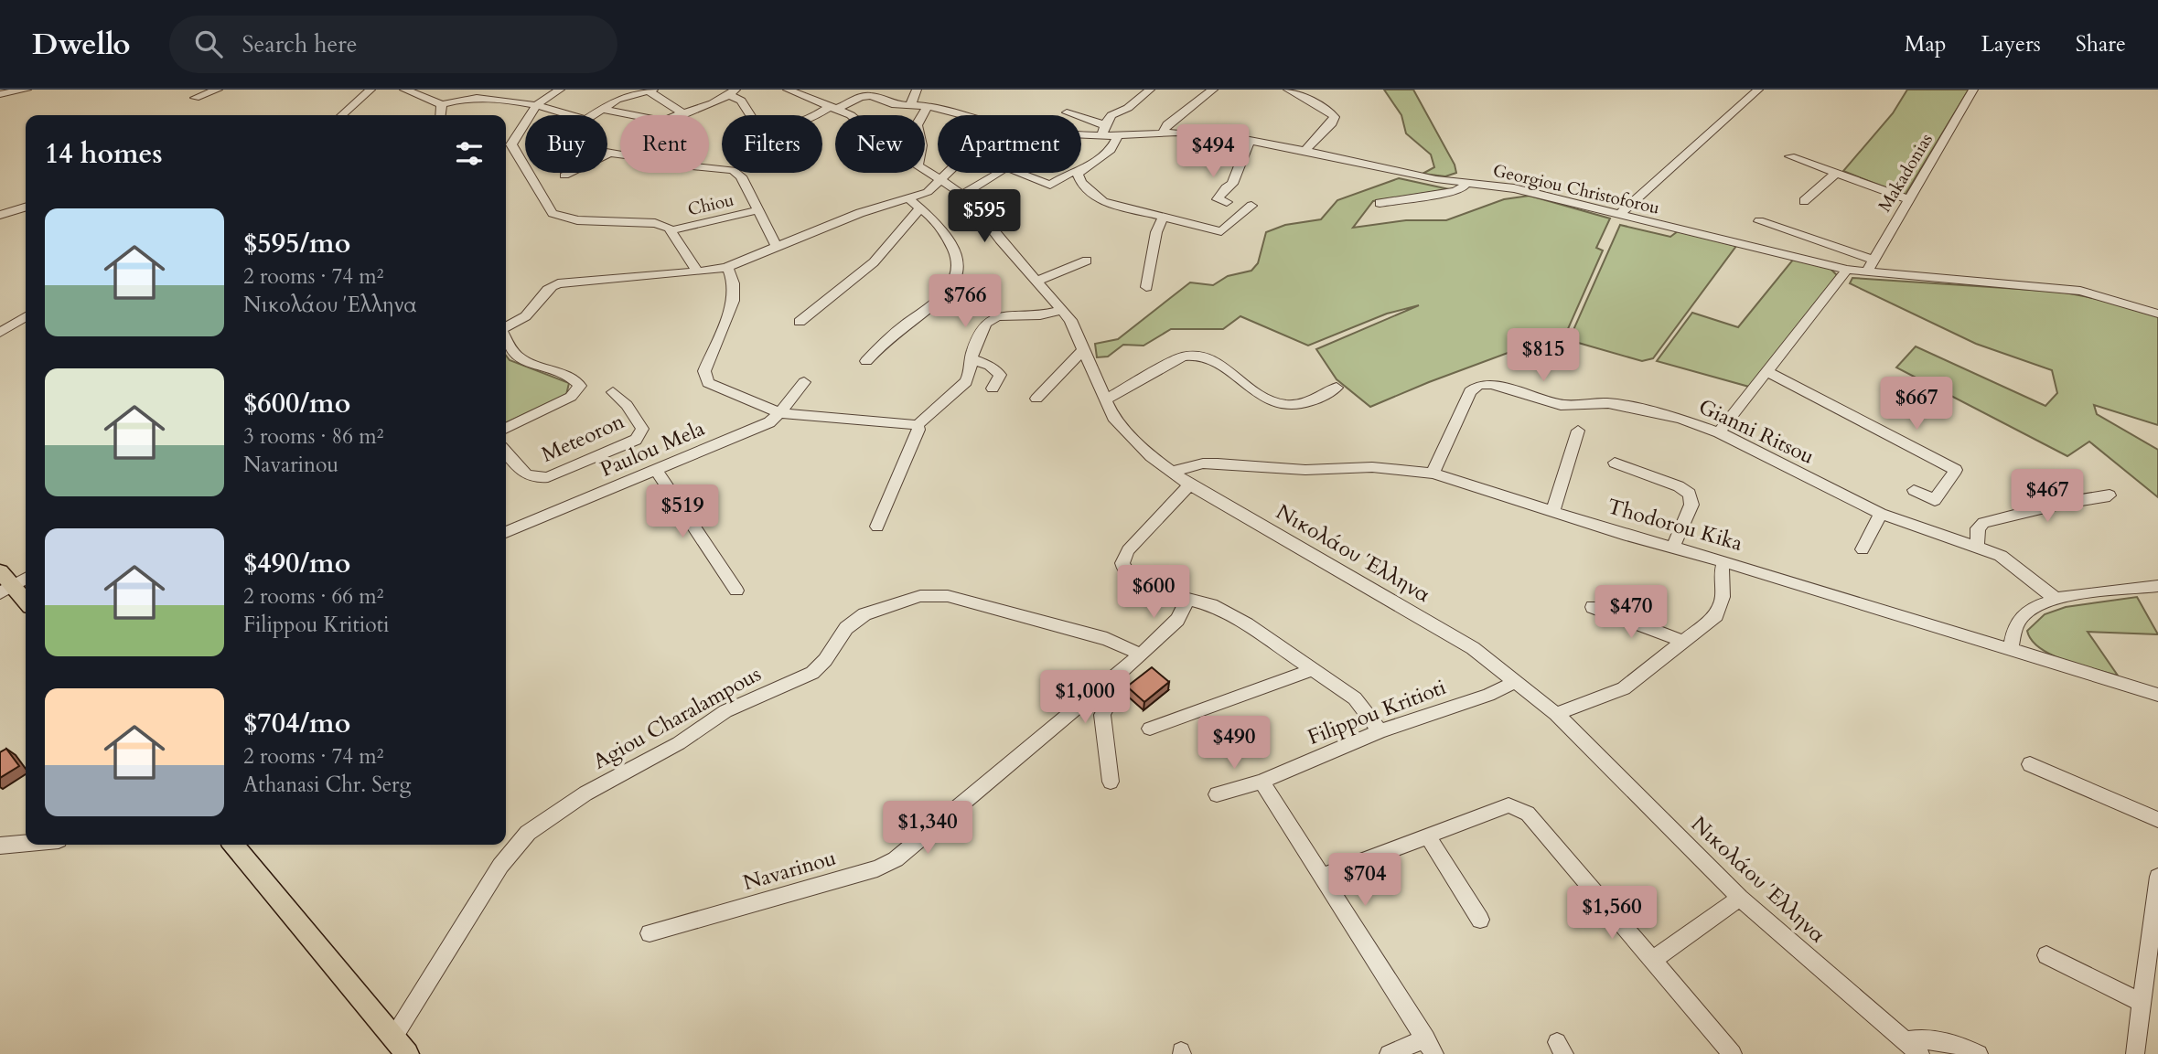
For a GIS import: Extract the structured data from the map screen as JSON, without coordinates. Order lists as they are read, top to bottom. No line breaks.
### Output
{"streets":{"street":["Makadonias","Georgiou Christoforou","Chiou","Gianni Ritsou","Meteoron","Paulou Mela","Thodorou Kika","Νικολάου Έλληνα","Filippou Kritioti","Agiou Charalampous","Navarinou"]},"crossings":[["Makadonias","Georgiou Christoforou"],["Georgiou Christoforou","Νικολάου Έλληνα"],["Gianni Ritsou","Thodorou Kika"],["Thodorou Kika","Νικολάου Έλληνα"],["Νικολάου Έλληνα","Filippou Kritioti"],["Agiou Charalampous","Navarinou"]],"page":{"header":"Dwello","search":"Search here","nav":["Map","Layers","Share"],"chip":["Buy","Rent","Filters","New","Apartment"],"heading":"14 homes","price":["$494","$595","$766","$815","$667","$467","$519","$600","$470","$1,000","$490","$1,340","$704","$1,560"],"list":[{"name":"$595/mo","note":"2 rooms · 74 m² · Νικολάου Έλληνα"},{"name":"$600/mo","note":"3 rooms · 86 m² · Navarinou"},{"name":"$490/mo","note":"2 rooms · 66 m² · Filippou Kritioti"},{"name":"$704/mo","note":"2 rooms · 74 m² · Athanasi Chr. Serg"}]}}
